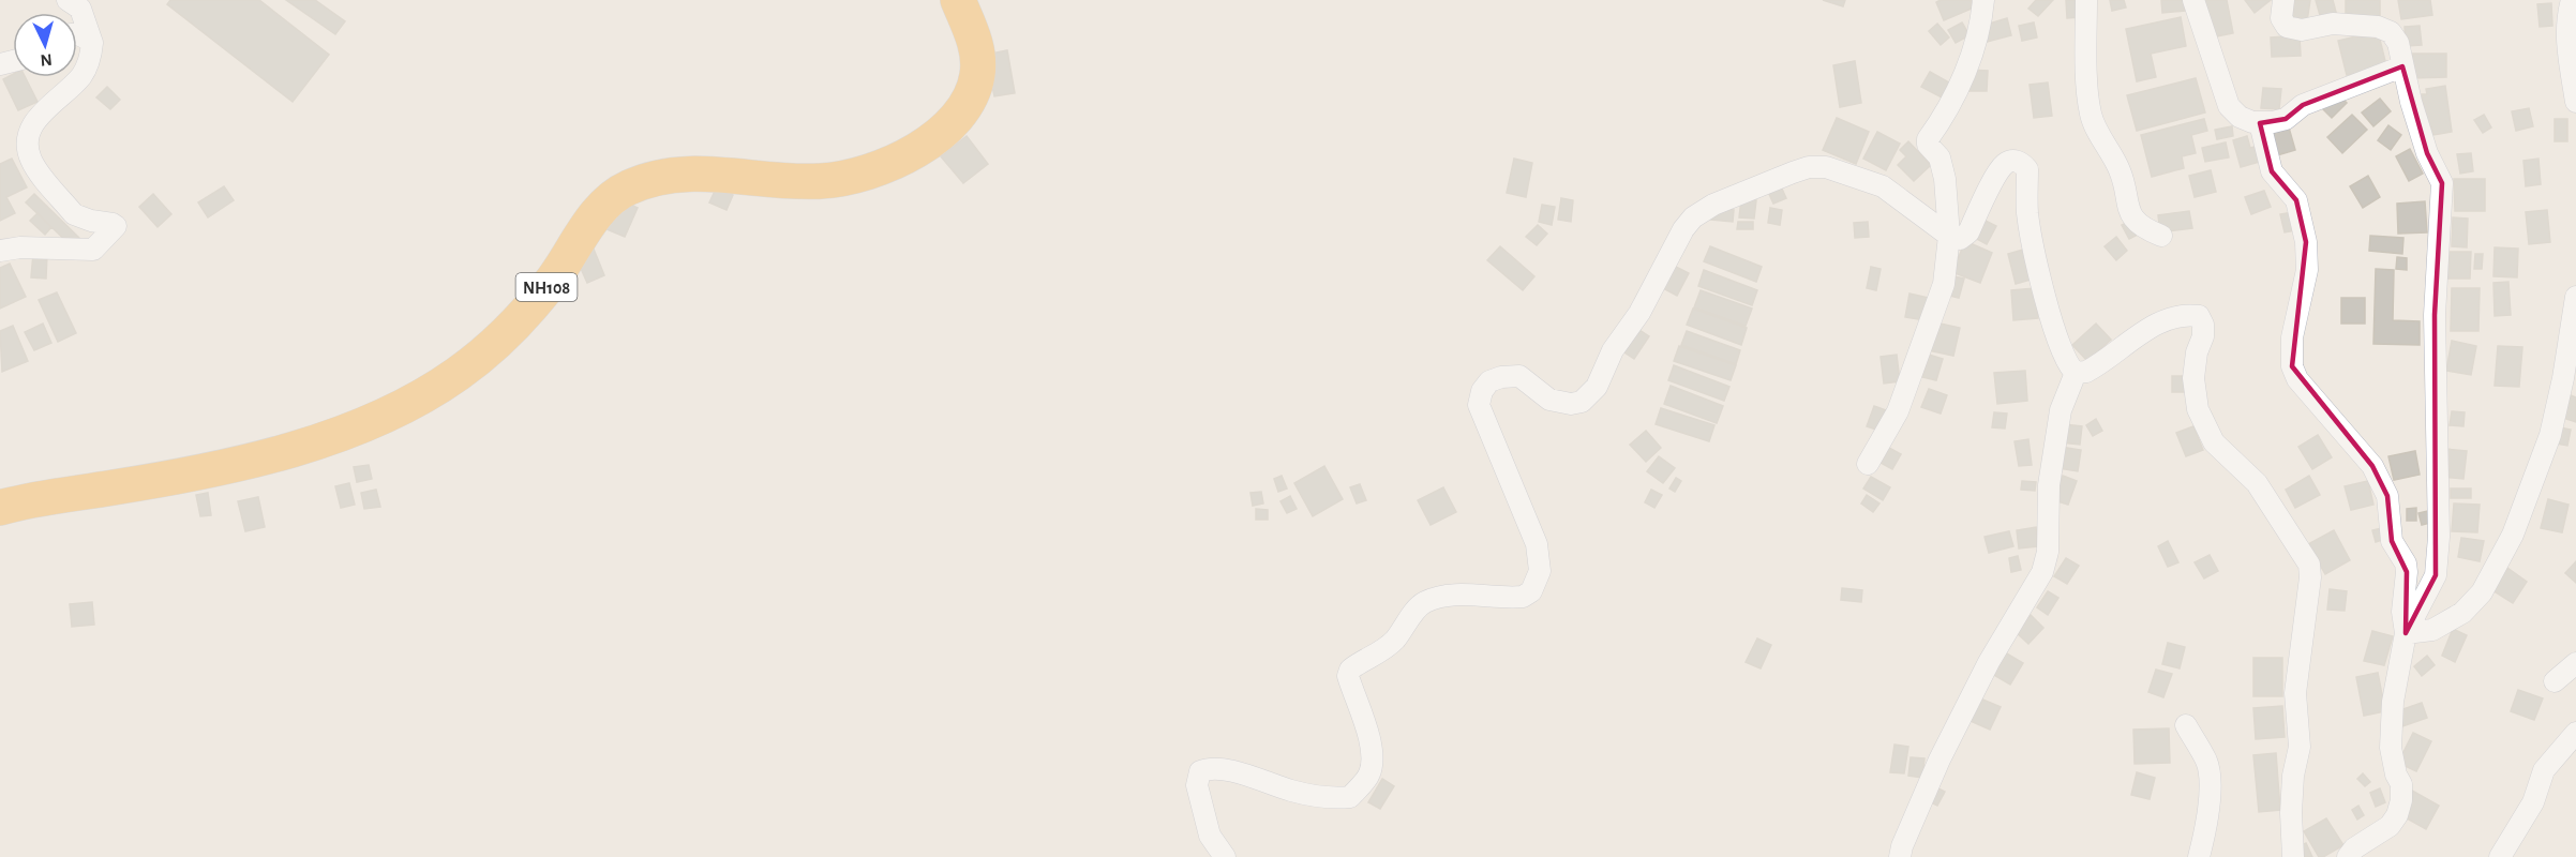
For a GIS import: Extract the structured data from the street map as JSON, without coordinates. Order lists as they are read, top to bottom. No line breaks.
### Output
{"streets":{"highway":["NH108"]},"north":"bottom"}
